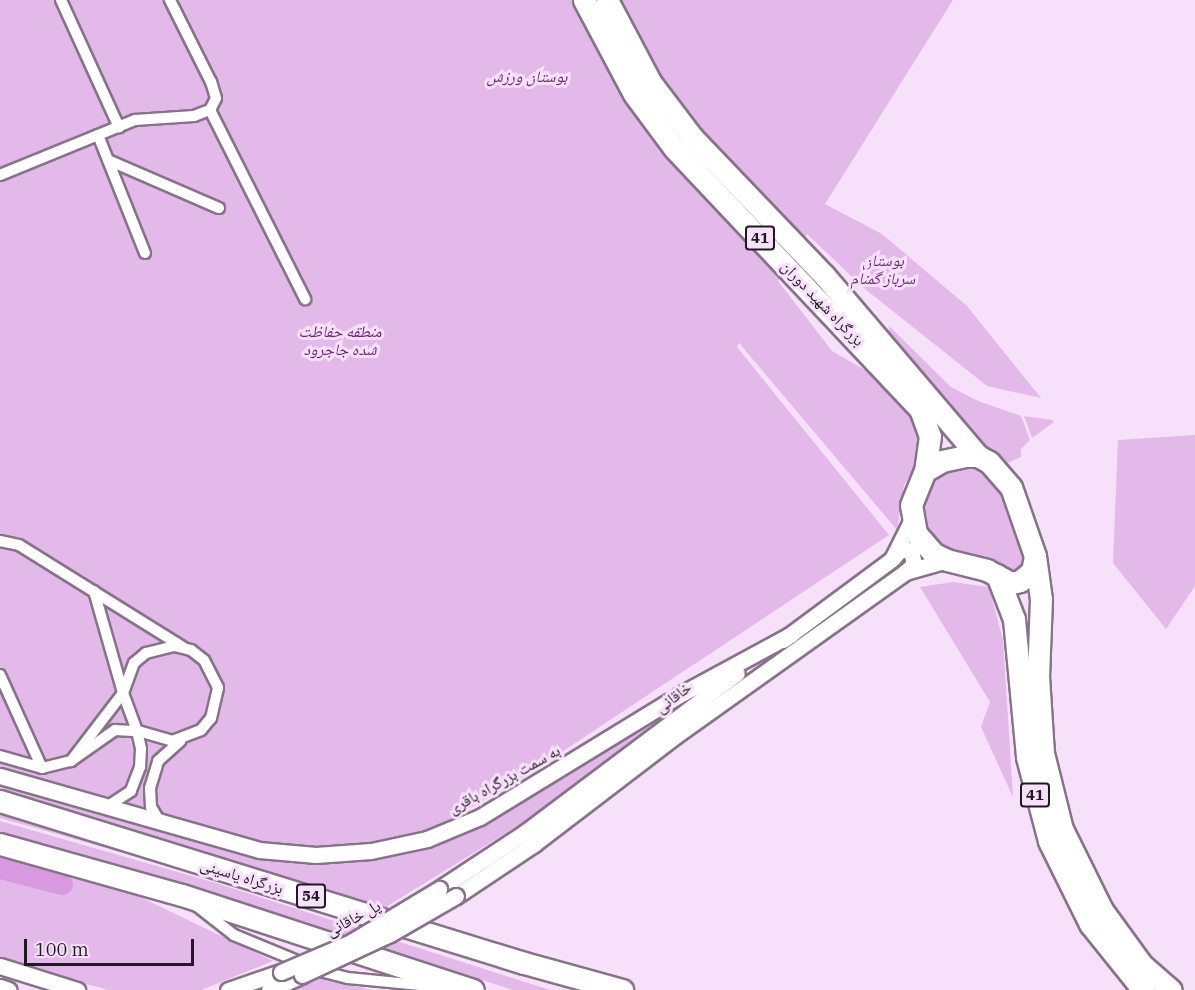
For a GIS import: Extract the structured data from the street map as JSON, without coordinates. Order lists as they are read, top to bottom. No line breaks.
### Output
{"streets":{"highway":["41","بزرگراه شهید دوران","بزرگراه یاسینی","54"],"main road":["خاقانی","به سمت بزرگراه باقری","پل خاقانی"]},"crossings":[["41","بزرگراه شهید دوران"],["41","خاقانی"],["بزرگراه شهید دوران","خاقانی"],["خاقانی","به سمت بزرگراه باقری"],["خاقانی","پل خاقانی"]],"parks":["بوستان ورزش","بوستان سرباز گمنام","منطقه حفاظت شده جاجرود"],"scale_bar":"100 m"}
